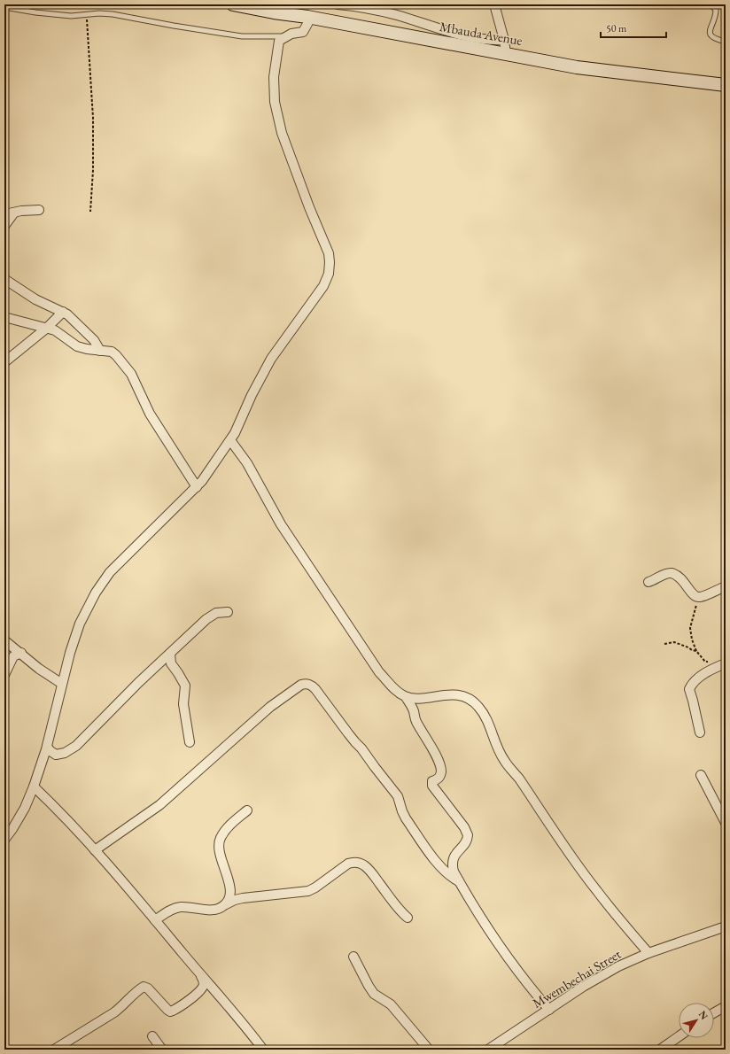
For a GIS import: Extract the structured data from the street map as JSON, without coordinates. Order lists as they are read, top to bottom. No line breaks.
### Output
{"streets":{"street":["Mbauda Avenue","Mwembechai Street"]},"scale_bar":"50 m","north":"top right"}
